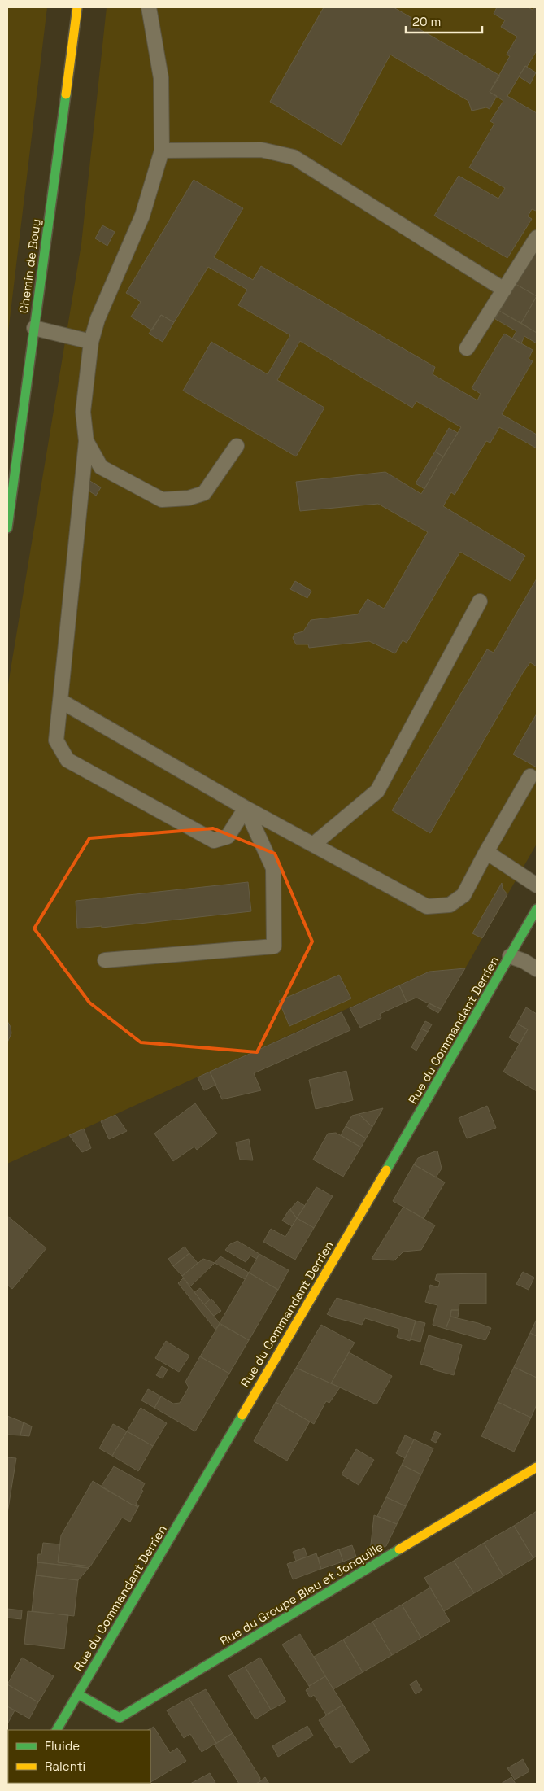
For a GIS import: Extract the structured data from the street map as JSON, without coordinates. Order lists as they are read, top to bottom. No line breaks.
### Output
{"streets":{"street":["Chemin de Bouy","Rue du Commandant Derrien","Rue du Groupe Bleu et Jonquille"]},"crossings":[["Rue du Commandant Derrien","Rue du Groupe Bleu et Jonquille"]],"legend":["Fluide","Ralenti"],"scale_bar":"20 m"}
